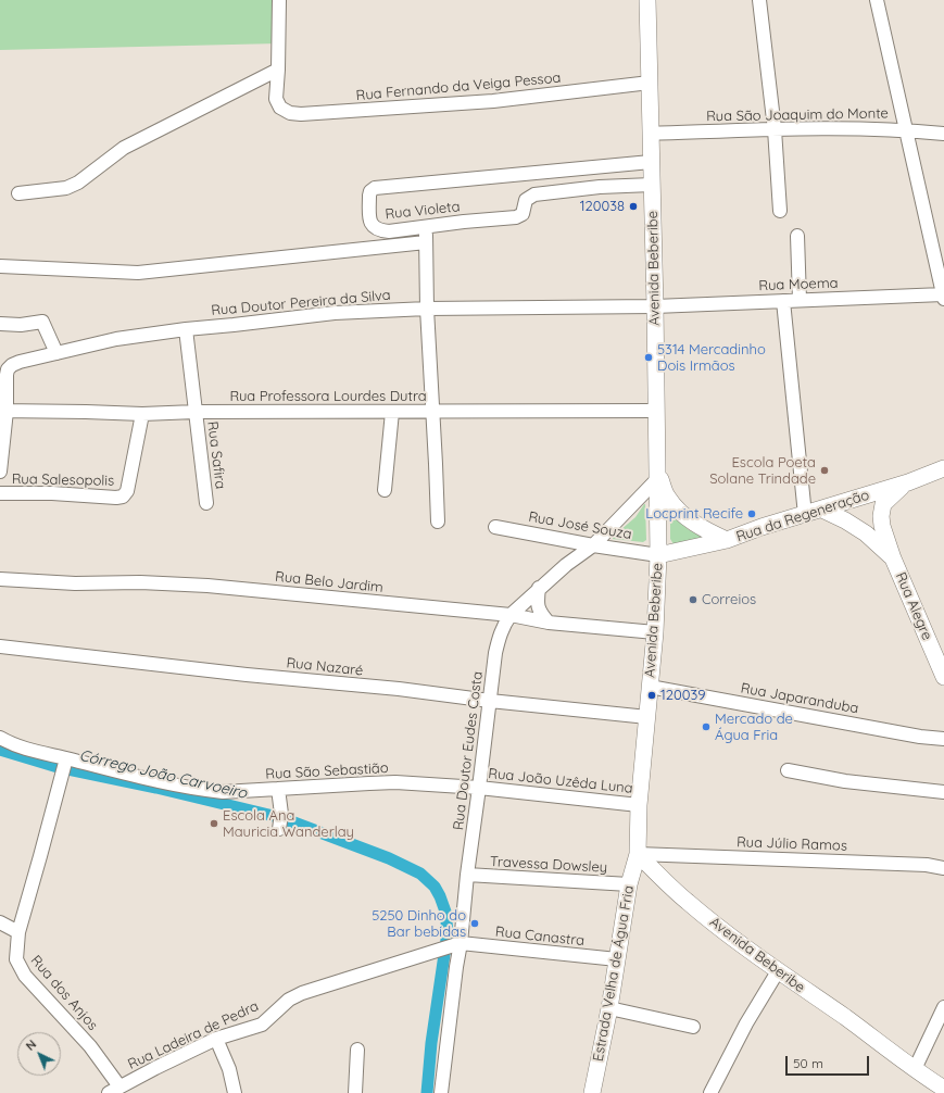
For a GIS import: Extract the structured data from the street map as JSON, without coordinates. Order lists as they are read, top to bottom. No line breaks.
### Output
{"streets":{"main road":["Avenida Beberibe","Rua da Regeneração","Rua Alegre","Estrada Velha de Água Fria"],"street":["Rua Fernando da Veiga Pessoa","Rua São Joaquim do Monte","Rua Violeta","Rua Moema","Rua Doutor Pereira da Silva","Rua Professora Lourdes Dutra","Rua Safira","Rua Salesopolis","Rua José Souza","Rua Belo Jardim","Rua Nazaré","Rua Japaranduba","Rua Doutor Eudes Costa","Rua São Sebastião","Rua João Uzêda Luna","Rua Júlio Ramos","Travessa Dowsley","Rua Canastra","Rua dos Anjos","Rua Ladeira de Pedra"]},"crossings":[["Rua Fernando da Veiga Pessoa","Avenida Beberibe"],["Rua São Joaquim do Monte","Avenida Beberibe"],["Rua Violeta","Avenida Beberibe"],["Avenida Beberibe","Rua Moema"],["Avenida Beberibe","Rua Doutor Pereira da Silva"],["Avenida Beberibe","Rua Professora Lourdes Dutra"],["Avenida Beberibe","Rua da Regeneração"],["Avenida Beberibe","Rua José Souza"],["Avenida Beberibe","Rua Belo Jardim"],["Avenida Beberibe","Rua Nazaré"],["Avenida Beberibe","Rua Japaranduba"],["Avenida Beberibe","Rua Doutor Eudes Costa"],["Avenida Beberibe","Rua João Uzêda Luna"],["Avenida Beberibe","Rua Júlio Ramos"],["Avenida Beberibe","Estrada Velha de Água Fria"],["Rua Moema","Rua Doutor Pereira da Silva"],["Rua Professora Lourdes Dutra","Rua Safira"],["Rua Professora Lourdes Dutra","Rua Salesopolis"],["Rua da Regeneração","Rua José Souza"],["Rua da Regeneração","Rua Alegre"],["Rua José Souza","Rua Doutor Eudes Costa"],["Rua Belo Jardim","Rua Doutor Eudes Costa"],["Rua Nazaré","Rua Doutor Eudes Costa"],["Rua Doutor Eudes Costa","Rua São Sebastião"],["Rua Doutor Eudes Costa","Rua João Uzêda Luna"],["Rua Doutor Eudes Costa","Travessa Dowsley"],["Rua Doutor Eudes Costa","Rua Canastra"],["Rua Doutor Eudes Costa","Rua Ladeira de Pedra"],["Rua São Sebastião","Rua João Uzêda Luna"],["Rua São Sebastião","Rua dos Anjos"],["Rua Júlio Ramos","Estrada Velha de Água Fria"],["Travessa Dowsley","Estrada Velha de Água Fria"],["Rua Canastra","Estrada Velha de Água Fria"],["Rua Canastra","Rua Ladeira de Pedra"],["Rua dos Anjos","Rua Ladeira de Pedra"]],"water":["Córrego João Carvoeiro"],"places":["120038","5314 Mercadinho Dois Irmãos","Escola Poeta Solane Trindade","Locprint Recife","Correios","120039","Mercado de Água Fria","Escola Ana Mauricia Wanderlay","5250 Dinho do Bar bebidas"],"scale_bar":"50 m","north":"top left"}
